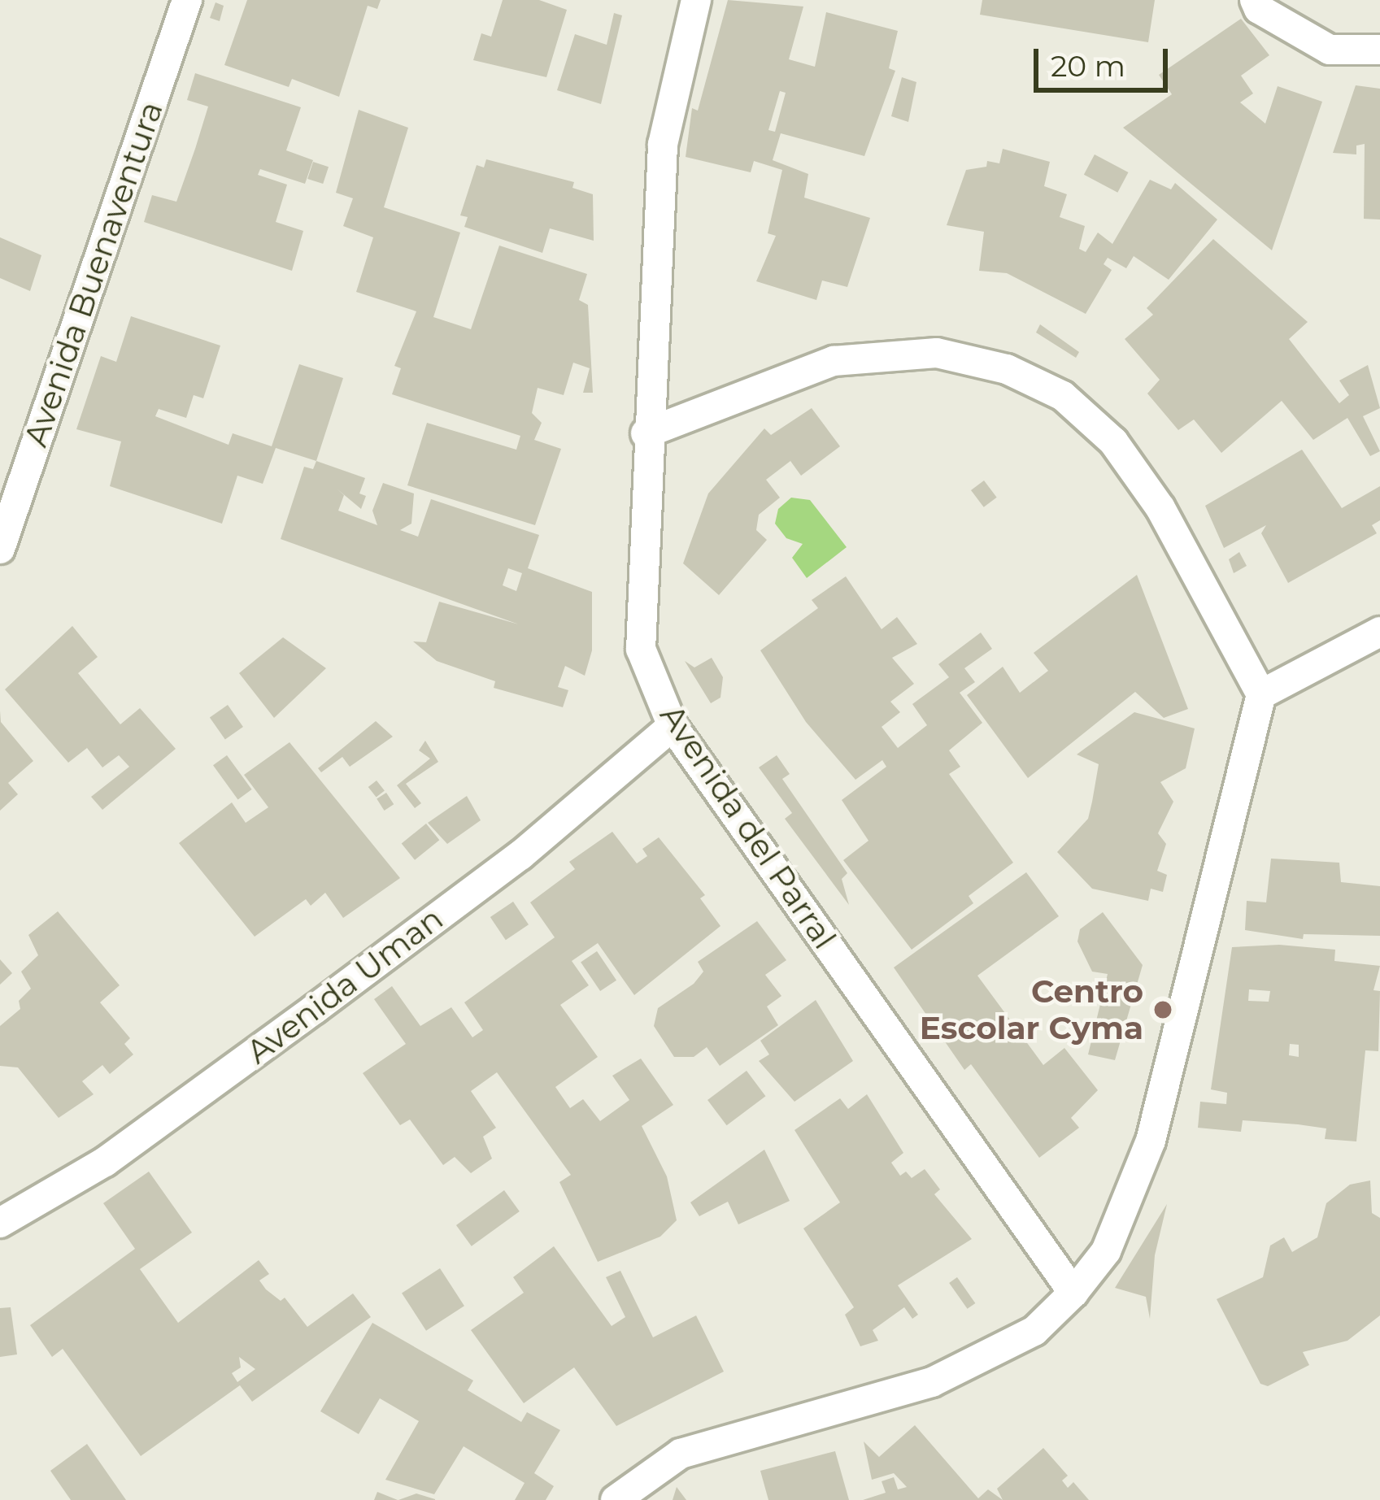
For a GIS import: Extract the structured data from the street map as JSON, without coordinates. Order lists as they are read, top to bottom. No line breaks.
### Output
{"streets":{"street":["Avenida Buenaventura","Avenida del Parral","Avenida Uman"]},"crossings":[["Avenida del Parral","Avenida Uman"]],"places":["Centro Escolar Cyma"],"scale_bar":"20 m"}
